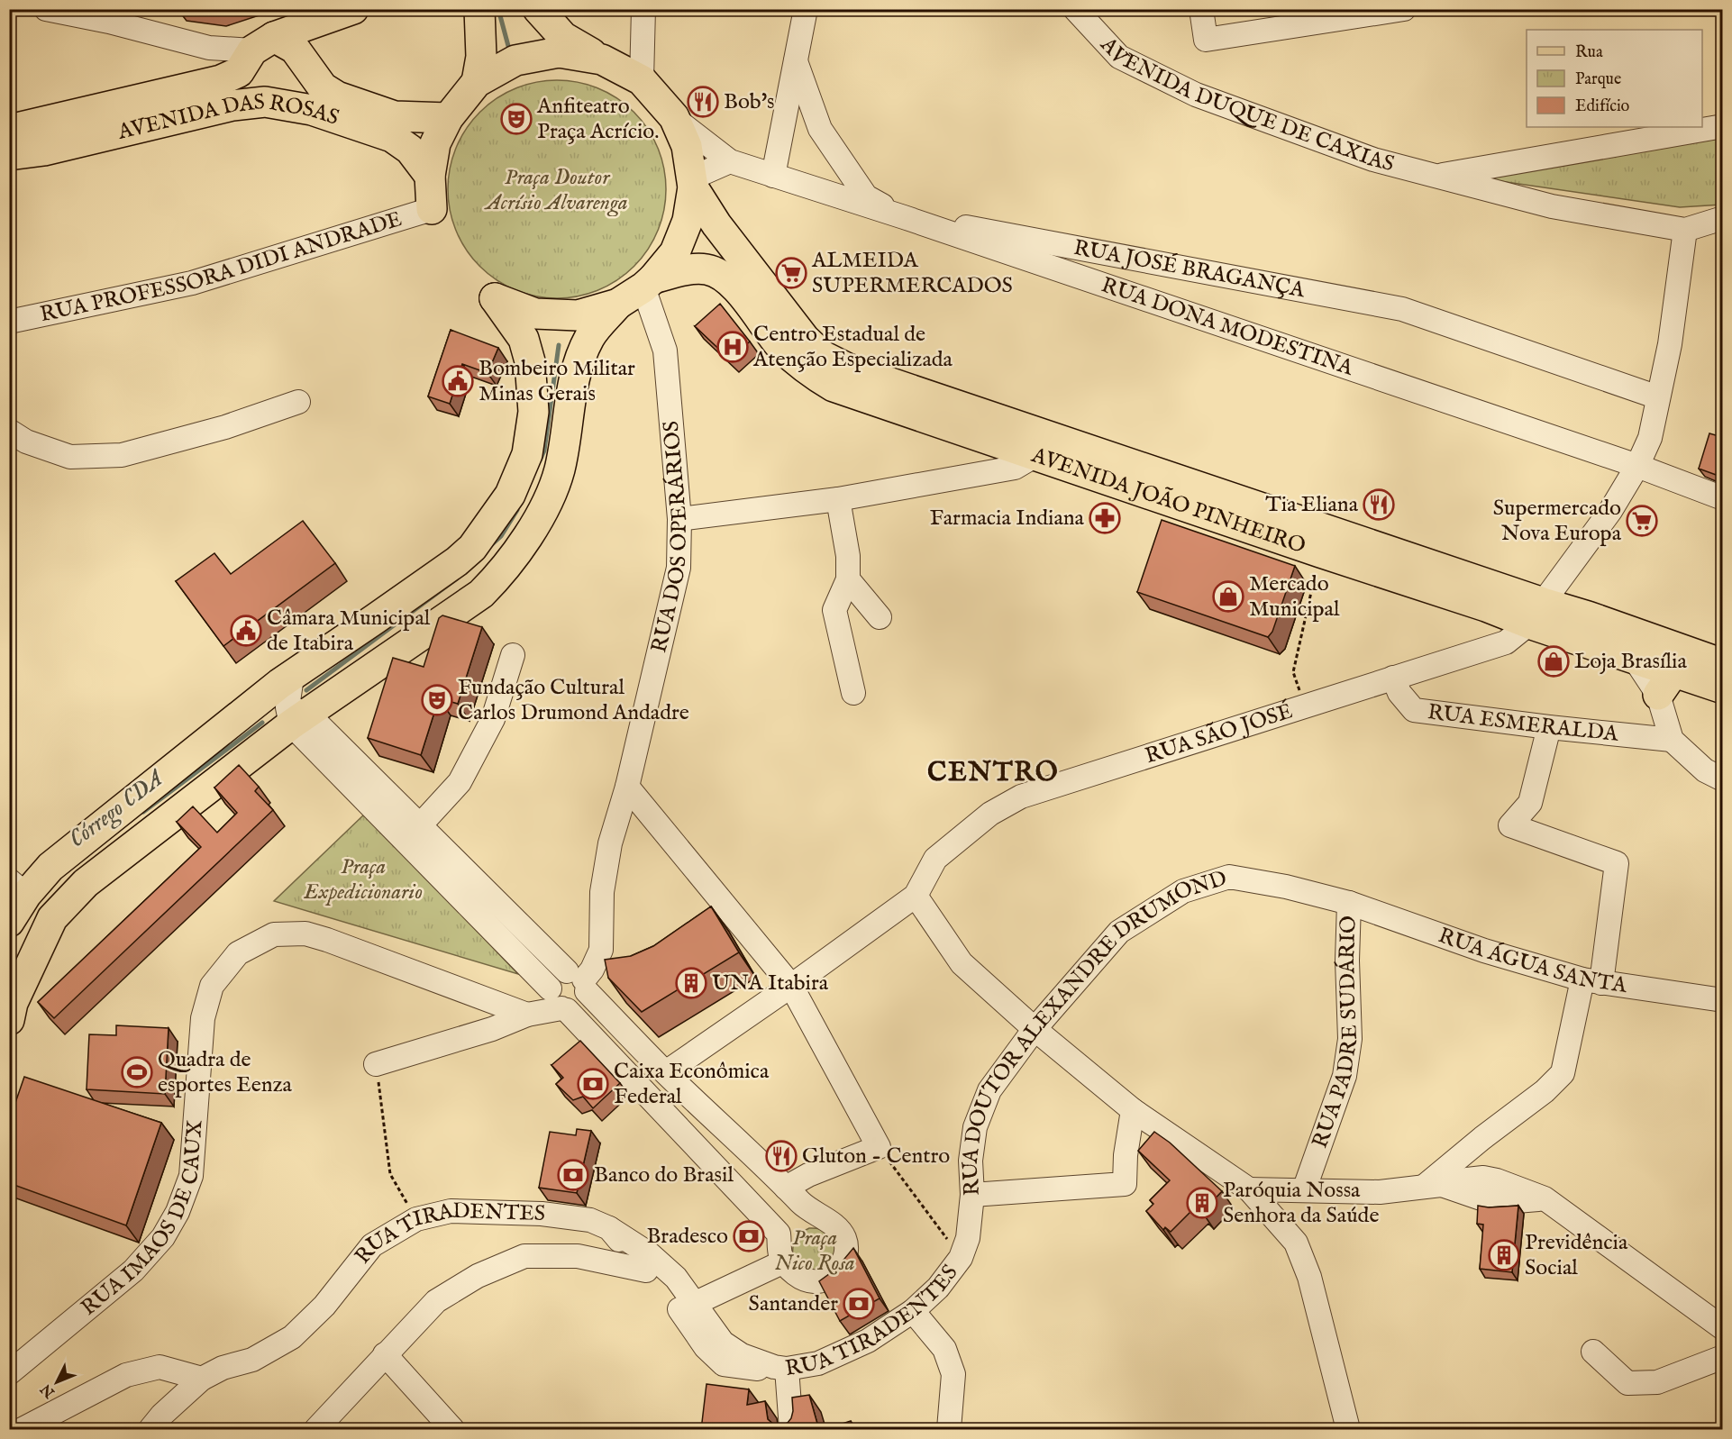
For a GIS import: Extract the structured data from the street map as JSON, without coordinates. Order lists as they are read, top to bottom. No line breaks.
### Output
{"streets":{"main road":["AVENIDA DAS ROSAS","AVENIDA JOÃO PINHEIRO"],"street":["AVENIDA DUQUE DE CAXIAS","RUA PROFESSORA DIDI ANDRADE","RUA JOSÉ BRAGANÇA","RUA DONA MODESTINA","RUA DOS OPERÁRIOS","RUA ESMERALDA","RUA SÃO JOSÉ","RUA ÁGUA SANTA","RUA PADRE SUDÁRIO","RUA DOUTOR ALEXANDRE DRUMOND","RUA IMAOS DE CAUX","RUA TIRADENTES"]},"crossings":[["AVENIDA DUQUE DE CAXIAS","RUA SÃO JOSÉ"],["RUA JOSÉ BRAGANÇA","RUA DONA MODESTINA"],["RUA JOSÉ BRAGANÇA","RUA SÃO JOSÉ"],["RUA DONA MODESTINA","RUA SÃO JOSÉ"],["AVENIDA JOÃO PINHEIRO","RUA DOS OPERÁRIOS"],["AVENIDA JOÃO PINHEIRO","RUA SÃO JOSÉ"],["RUA ESMERALDA","RUA SÃO JOSÉ"],["RUA ÁGUA SANTA","RUA PADRE SUDÁRIO"],["RUA ÁGUA SANTA","RUA DOUTOR ALEXANDRE DRUMOND"],["RUA PADRE SUDÁRIO","RUA DOUTOR ALEXANDRE DRUMOND"],["RUA DOUTOR ALEXANDRE DRUMOND","RUA TIRADENTES"]],"districts":["CENTRO"],"water":["Córrego CDA"],"parks":["Praça Doutor Acrísio Alvarenga","Praça Expedicionario","Praça Nico Rosa"],"places":{"restaurant":["Bob's","Tia Eliana","Gluton - Centro"],"theatre":["Anfiteatro Praça Acrício.","Fundação Cultural Carlos Drumond Andadre"],"supermarket":["ALMEIDA SUPERMERCADOS","Supermercado Nova Europa"],"hospital":["Centro Estadual de Atenção Especializada"],"public building":["Bombeiro Militar Minas Gerais","Câmara Municipal de Itabira"],"pharmacy":["Farmacia Indiana"],"shop":["Mercado Municipal","Loja Brasília"],"building":["UNA Itabira","Paróquia Nossa Senhora da Saúde","Previdência Social"],"sports":["Quadra de esportes Eenza"],"bank":["Caixa Econômica Federal","Banco do Brasil","Bradesco","Santander"]},"legend":["Rua","Parque","Edifício"],"north":"bottom left"}
